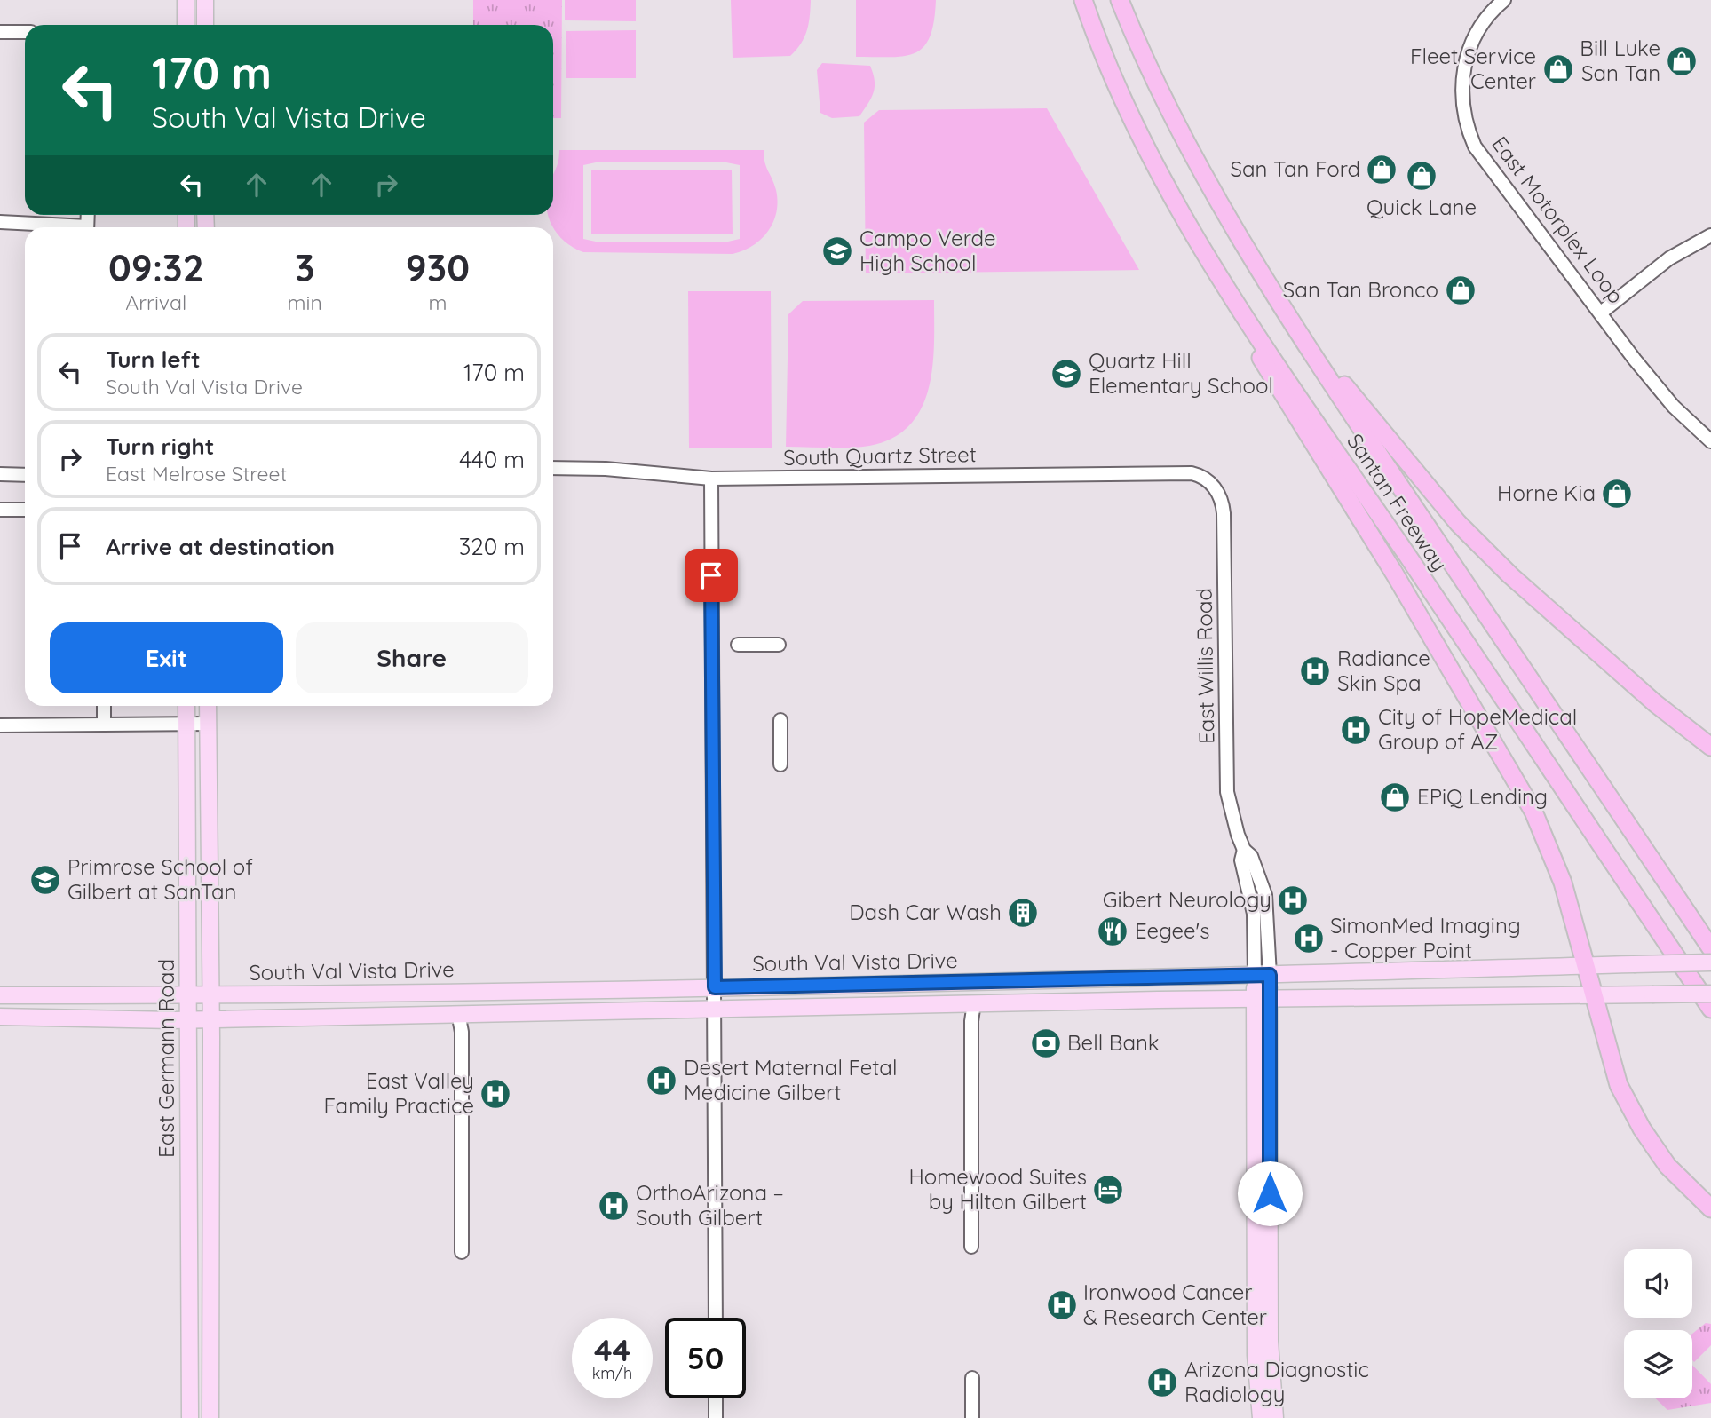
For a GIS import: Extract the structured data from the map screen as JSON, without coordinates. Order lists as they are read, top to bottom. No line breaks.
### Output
{"streets":{"highway":["Santan Freeway"],"main road":["South Val Vista Drive","East Germann Road"],"street":["East Motorplex Loop","South Quartz Street","East Willis Road"]},"crossings":[["South Quartz Street","East Willis Road"],["East Willis Road","South Val Vista Drive"],["South Val Vista Drive","East Germann Road"]],"places":{"shop":["Bill Luke San Tan","Fleet Service Center","San Tan Ford","Quick Lane","San Tan Bronco","Horne Kia","EPiQ Lending"],"school or university":["Campo Verde High School","Quartz Hill Elementary School","Primrose School of Gilbert at SanTan"],"hospital":["Radiance Skin Spa","City of HopeMedical Group of AZ","Gibert Neurology","SimonMed Imaging - Copper Point","Desert Maternal Fetal Medicine Gilbert","East Valley Family Practice","OrthoArizona – South Gilbert","Ironwood Cancer & Research Center","Arizona Diagnostic Radiology"],"building":["Dash Car Wash"],"restaurant":["Eegee's"],"bank":["Bell Bank"],"hotel":["Homewood Suites by Hilton Gilbert"]},"page":{"turn":["170 m","South Val Vista Drive"],"eta":["09:32","Arrival","3","min","930","m"],"list":[{"name":"Turn left","note":"South Val Vista Drive","value":"170 m"},{"name":"Turn right","note":"East Melrose Street","value":"440 m"},{"name":"Arrive at destination","value":"320 m"}],"buttons":["Exit","Share"],"speed":"44 km/h","limit":"50"}}
